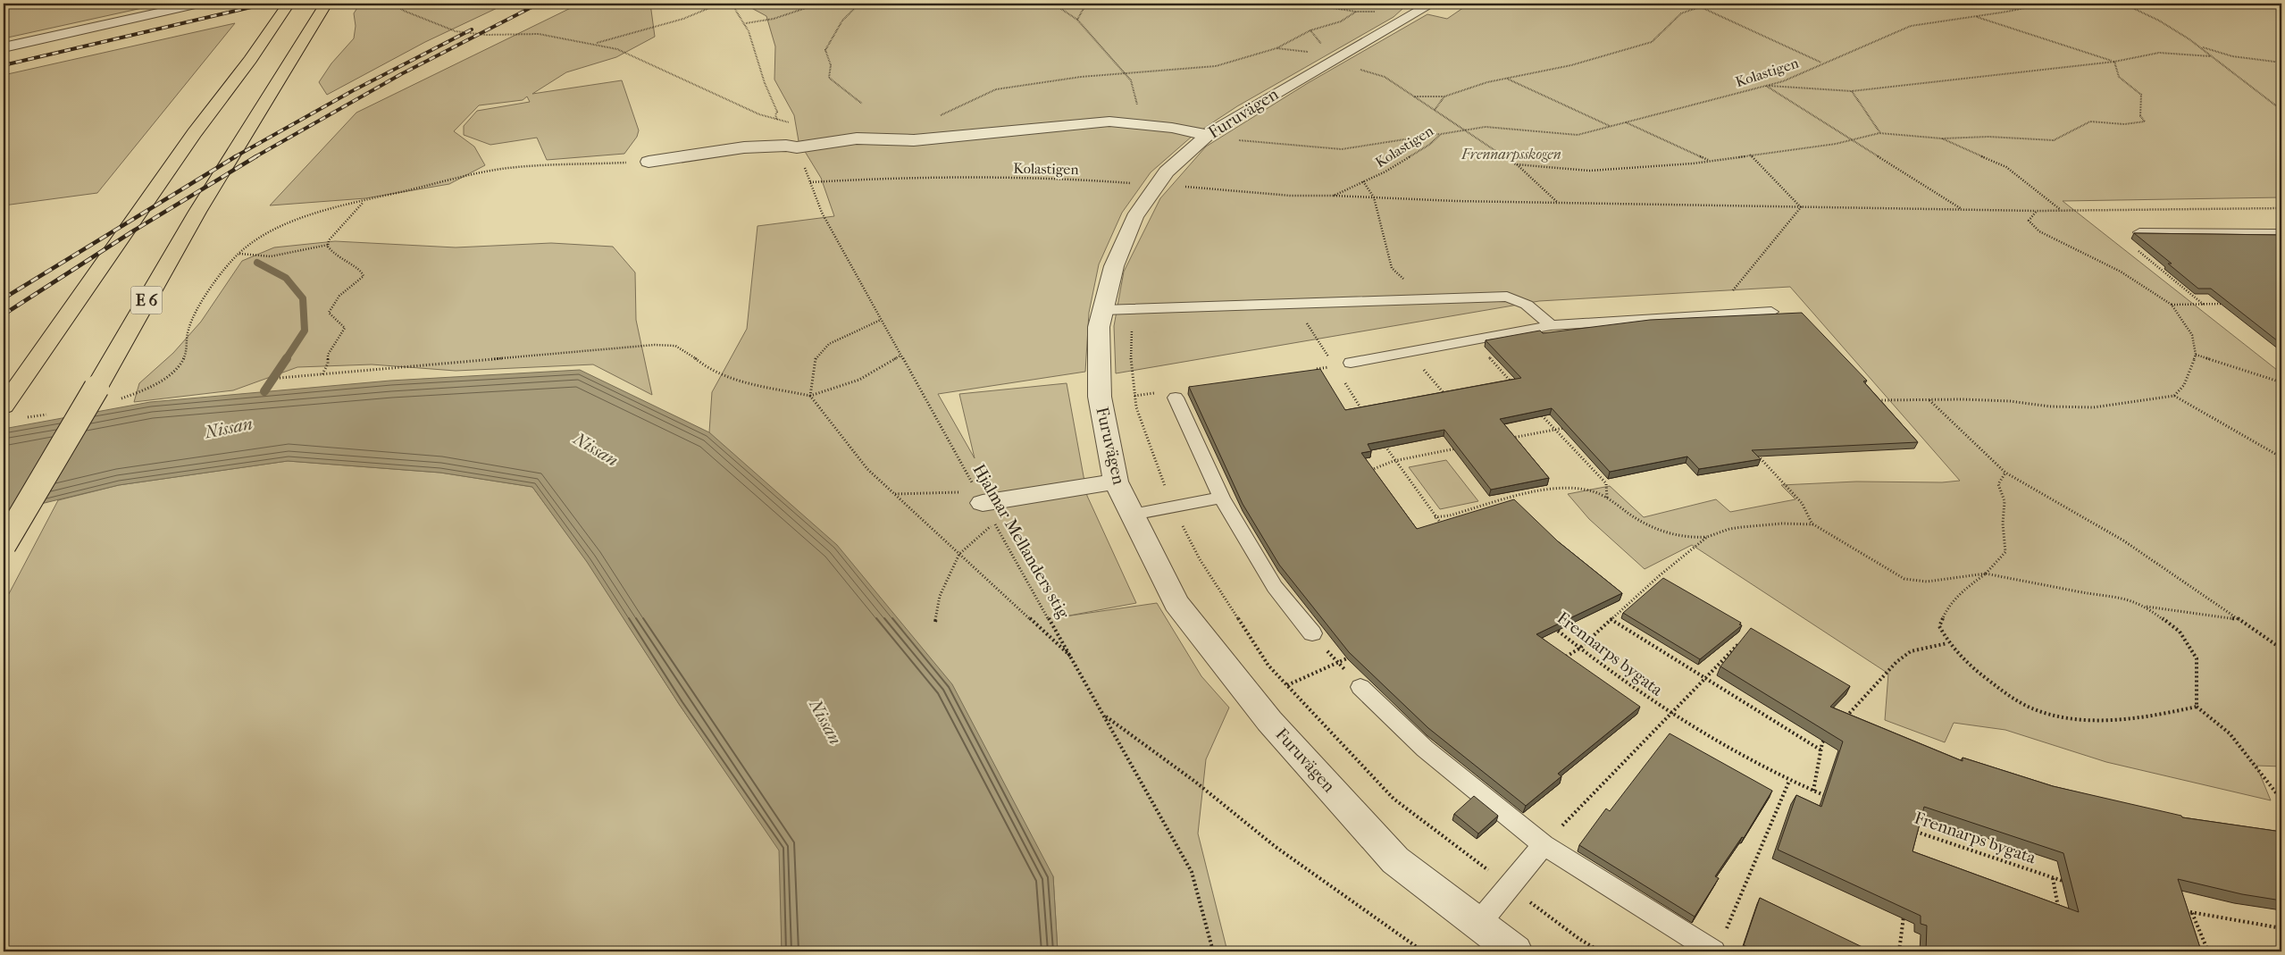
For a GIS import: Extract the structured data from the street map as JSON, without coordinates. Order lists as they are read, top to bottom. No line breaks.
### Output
{"streets":{"highway":["E 6"],"street":["Furuvägen"],"path":["Kolastigen","Hjalmar Mellanders stig","Frennarps bygata"]},"crossings":[["Kolastigen","Furuvägen"],["Kolastigen","Hjalmar Mellanders stig"]],"water":["Nissan"],"parks":["Frennarpsskogen"]}
